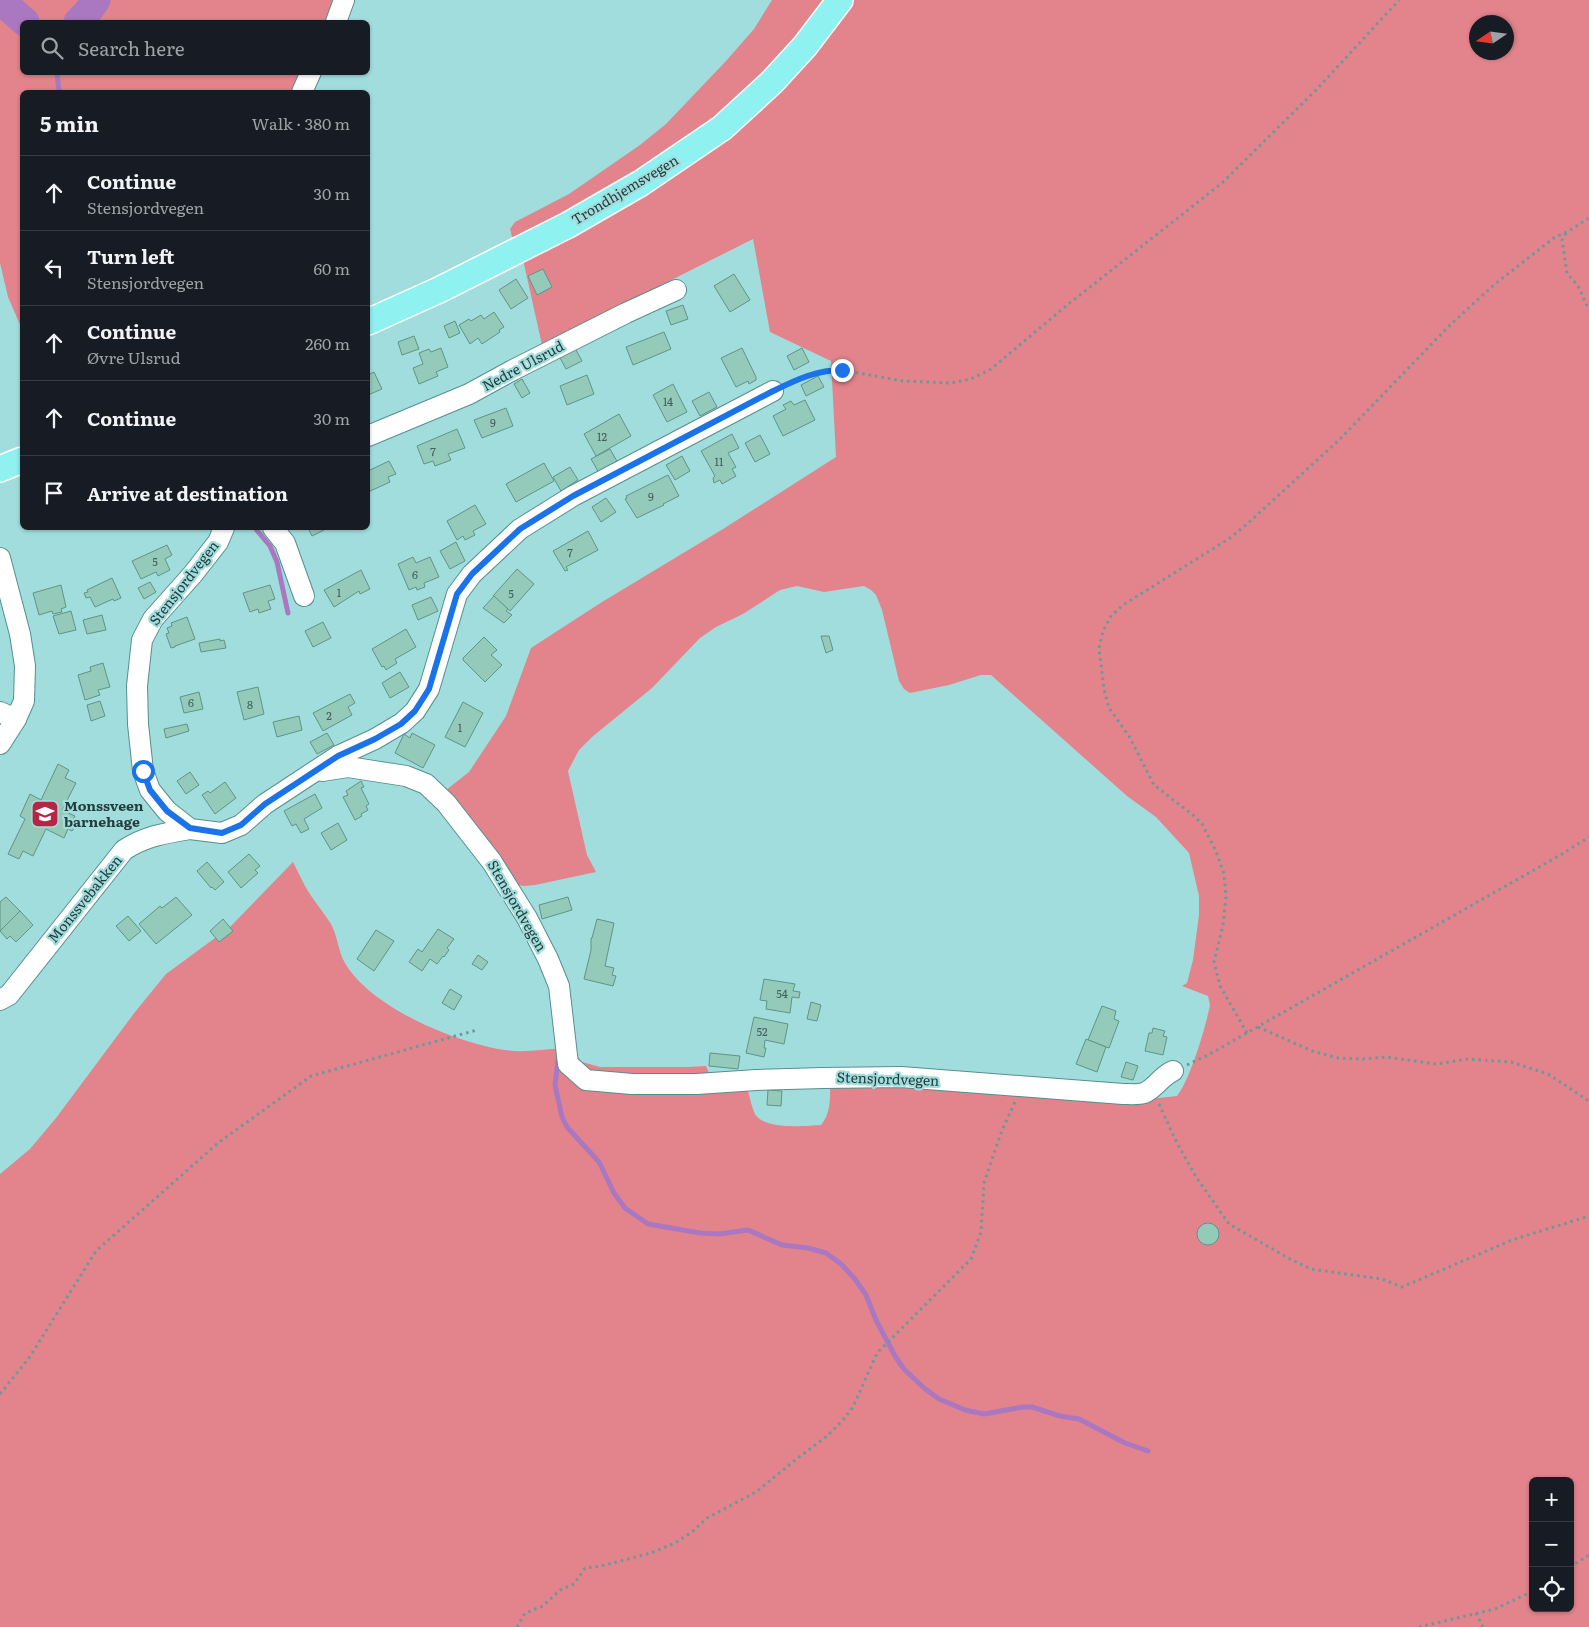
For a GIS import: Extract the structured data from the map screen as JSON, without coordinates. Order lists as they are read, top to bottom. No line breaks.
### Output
{"streets":{"main road":["Trondhjemsvegen"],"street":["Nedre Ulsrud","Stensjordvegen","Monssvebakken"]},"crossings":[["Stensjordvegen","Monssvebakken"]],"places":{"school or university":["Monssveen barnehage"]},"house_numbers":["14","9","12","7","11","9","7","5","6","1","5","6","8","2","1","54","52"],"north":"left","page":{"search":"Search here","heading":["5 min","Walk · 380 m"],"list":[["Continue","Stensjordvegen","30 m"],["Turn left","Stensjordvegen","60 m"],["Continue","Øvre Ulsrud","260 m"],["Continue","30 m"],"Arrive at destination"],"map_buttons":["+","−"]}}
